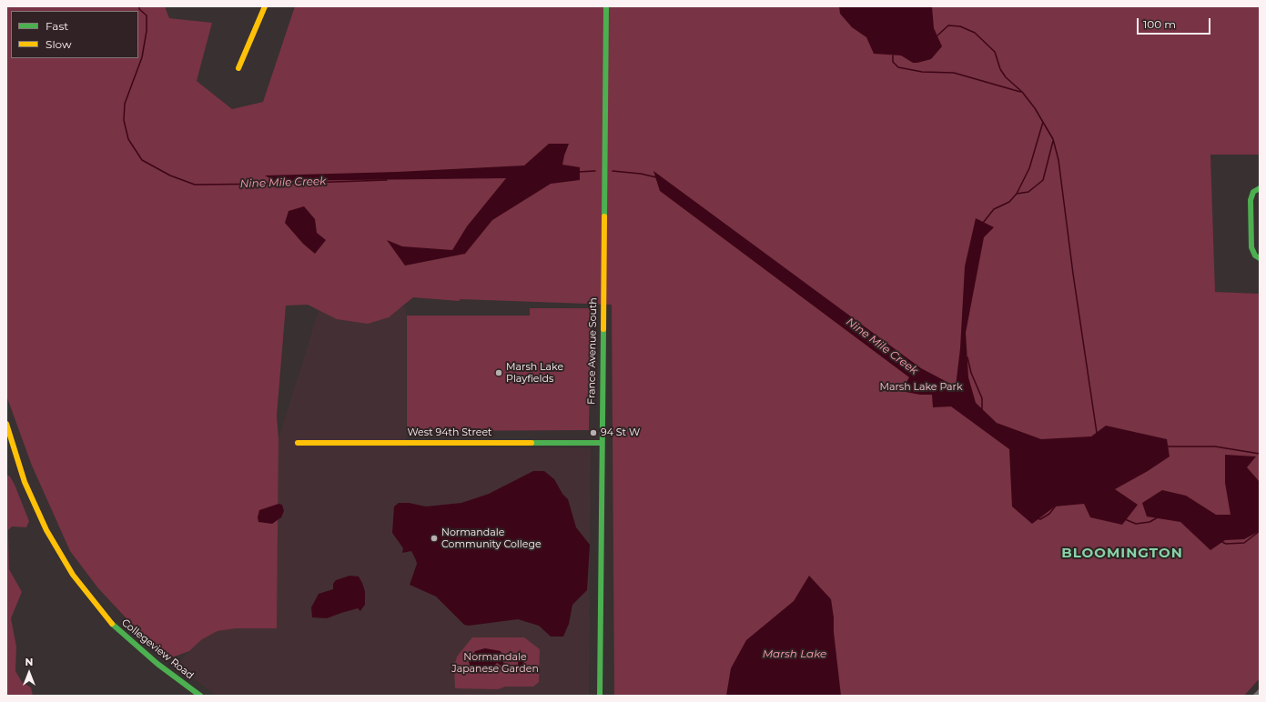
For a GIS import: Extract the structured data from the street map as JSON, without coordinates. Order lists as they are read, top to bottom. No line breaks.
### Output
{"streets":{"street":["France Avenue South","West 94th Street","Collegeview Road"]},"crossings":[["France Avenue South","West 94th Street"]],"districts":["BLOOMINGTON"],"water":["Nine Mile Creek","Marsh Lake"],"parks":["Marsh Lake Park","Normandale Japanese Garden"],"places":["Marsh Lake Playfields","94 St W","Normandale Community College"],"legend":["Fast","Slow"],"scale_bar":"100 m","north":"top"}
